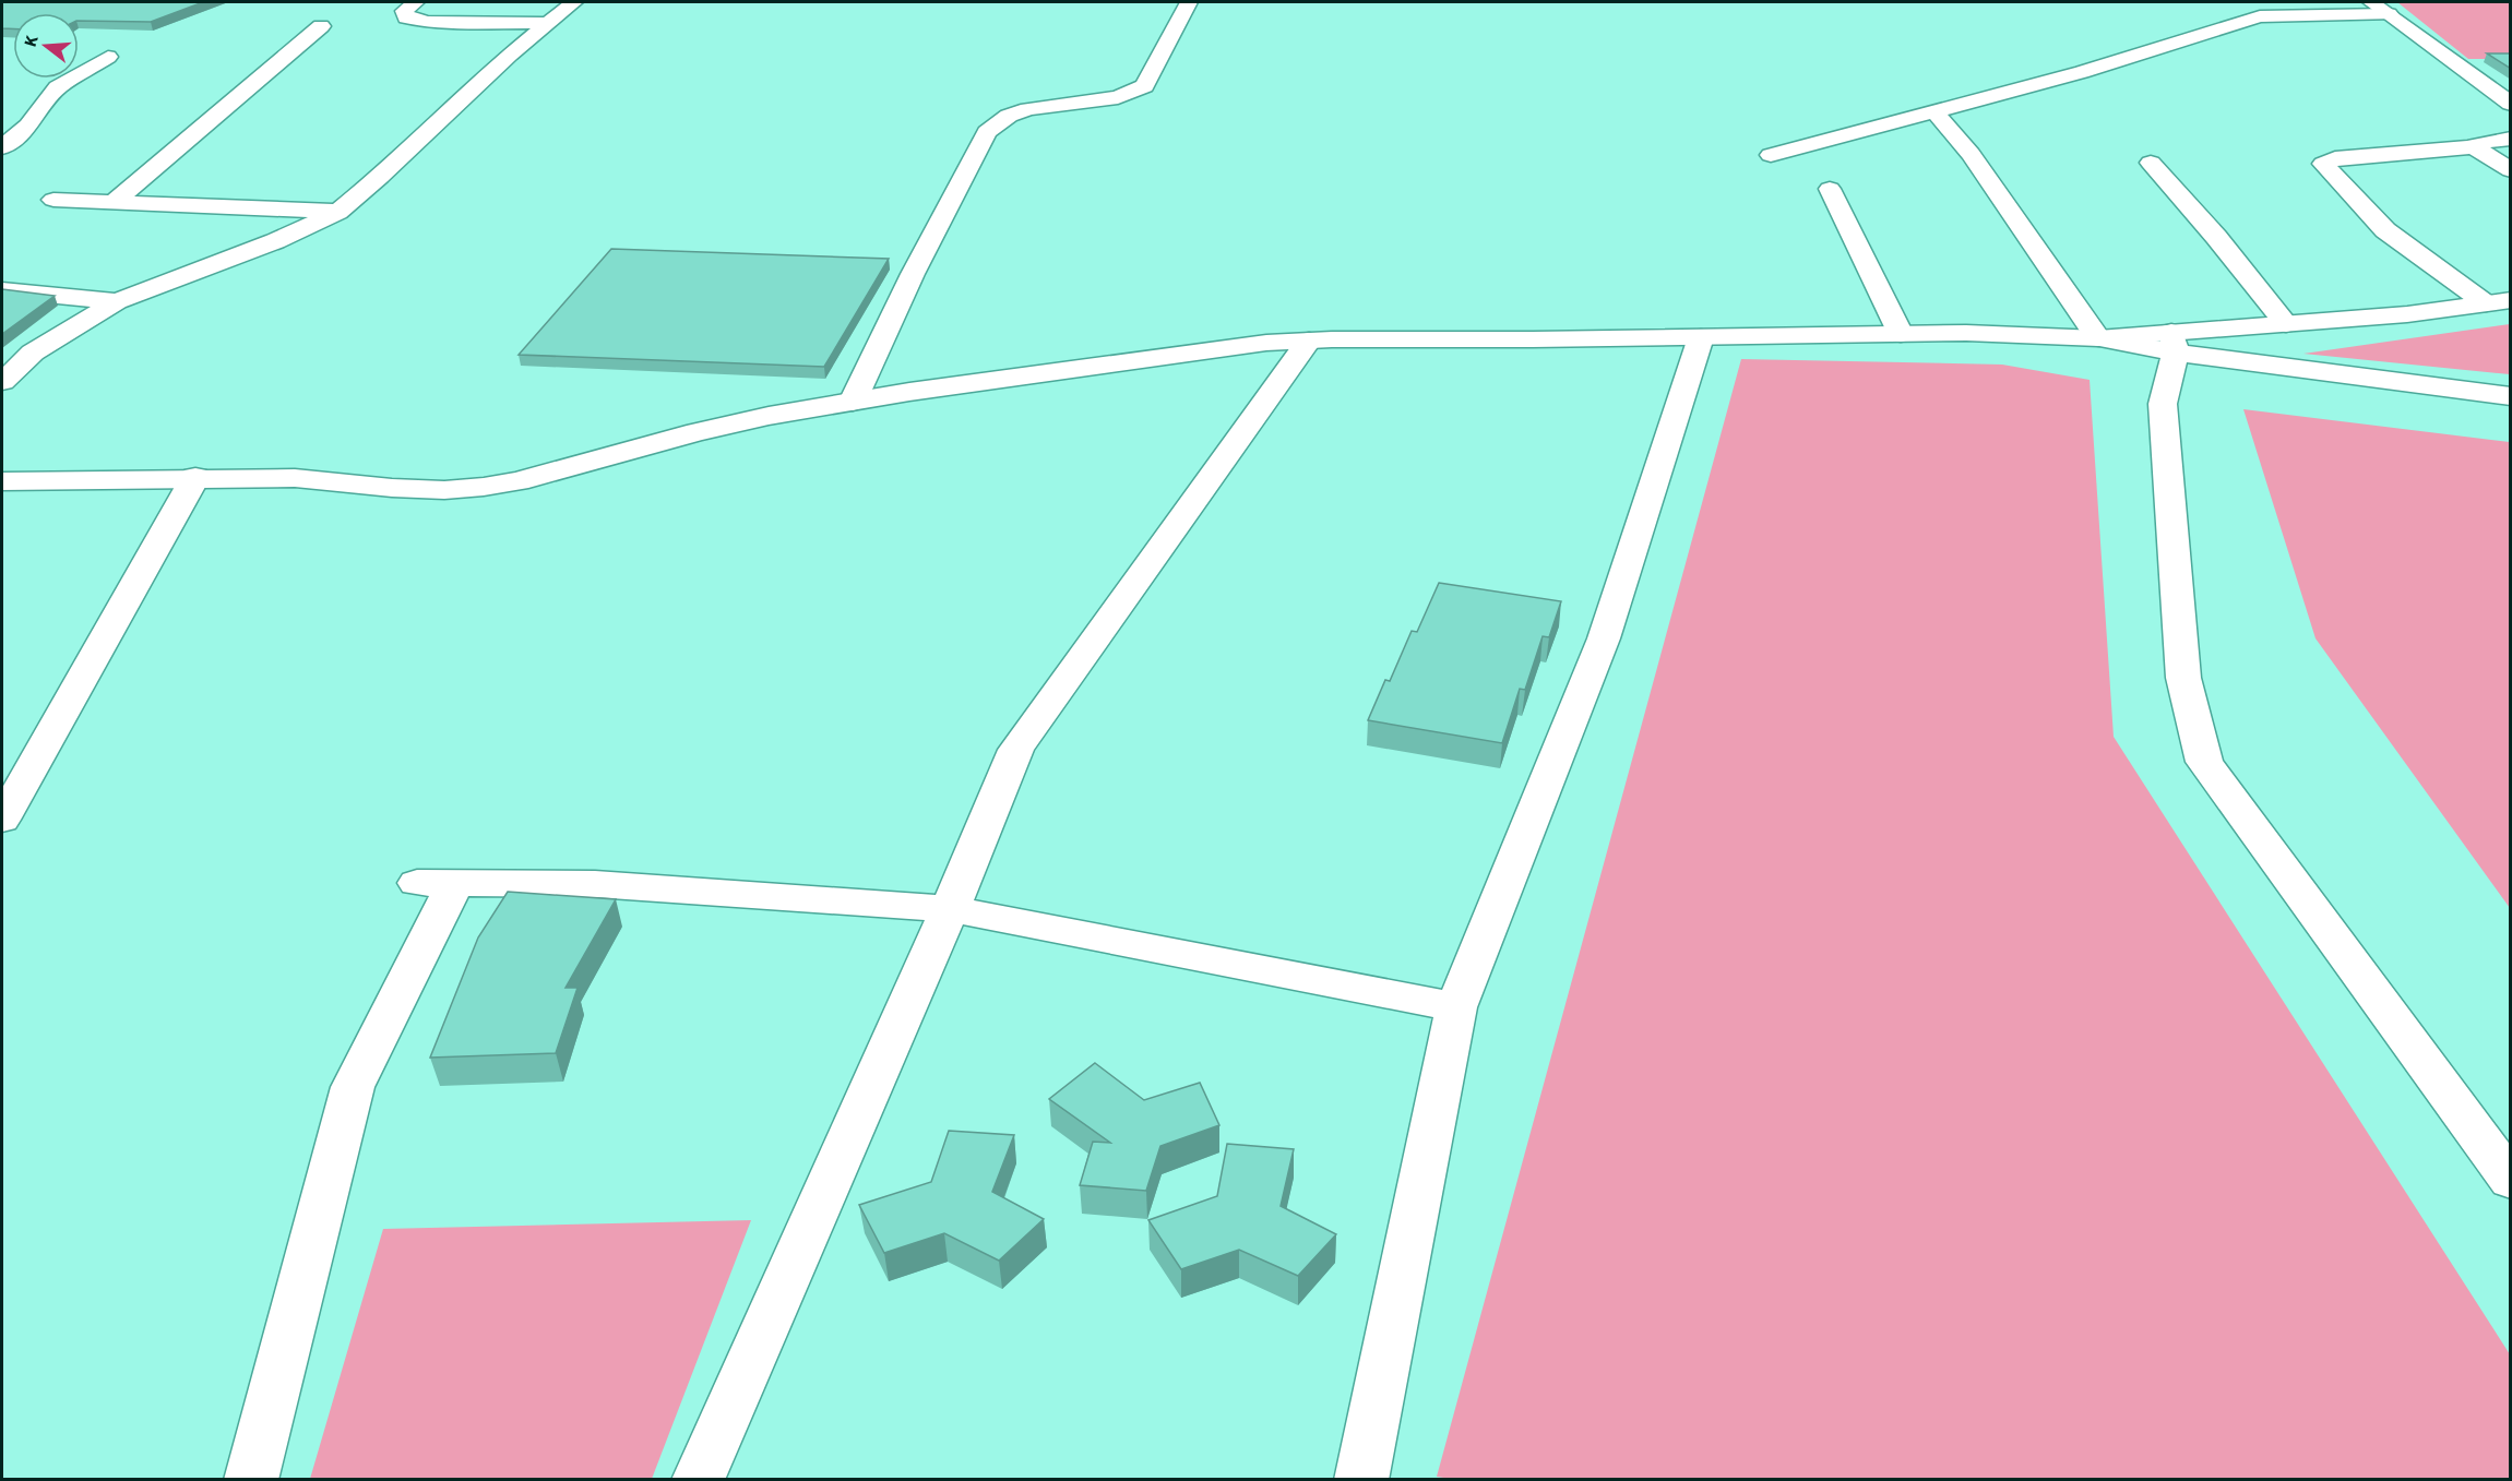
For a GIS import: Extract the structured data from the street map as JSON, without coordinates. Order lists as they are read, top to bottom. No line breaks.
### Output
{"north":"left"}
